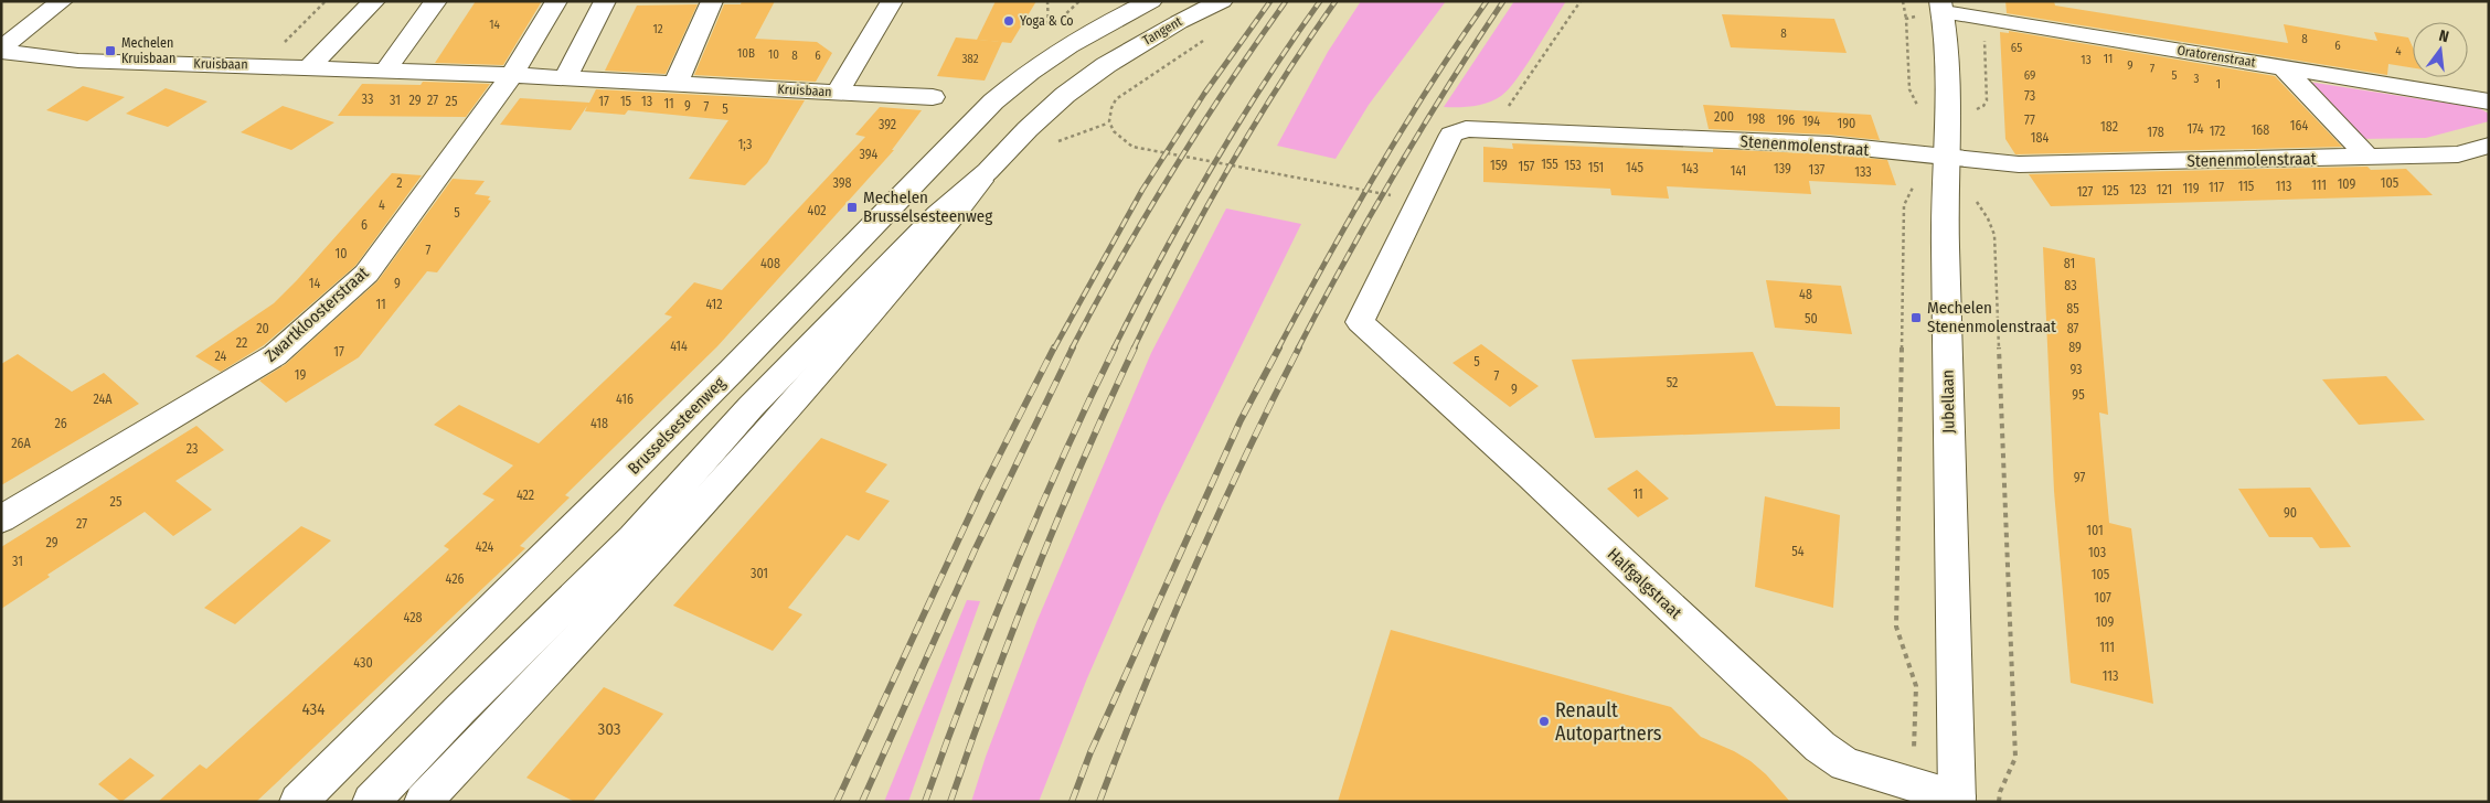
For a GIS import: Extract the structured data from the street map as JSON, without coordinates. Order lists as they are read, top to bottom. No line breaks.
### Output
{"streets":{"main road":["Tangent","Oratorenstraat","Kruisbaan","Stenenmolenstraat","Zwartkloosterstraat","Jubellaan","Brusselsesteenweg","Halfgalgstraat"]},"crossings":[["Tangent","Brusselsesteenweg"],["Oratorenstraat","Jubellaan"],["Kruisbaan","Zwartkloosterstraat"],["Stenenmolenstraat","Jubellaan"],["Stenenmolenstraat","Halfgalgstraat"],["Jubellaan","Halfgalgstraat"]],"places":{"other":["Yoga & Co","Renault Autopartners"],"transit":["Mechelen Kruisbaan","Mechelen Brusselsesteenweg","Mechelen Stenenmolenstraat"]},"house_numbers":["14","12","8","8","6","65","4","10B","10","8","6","382","11","13","9","7","69","5","3","1","73","33","31","29","27","25","17","15","13","11","9","7","5","200","198","196","77","194","190","392","164","182","174","168","172","178","184","1;3","394","155","159","153","157","151","145","143","139","137","141","133","2","398","105","109","111","115","113","117","119","123","121","125","127","4","402","5","6","7","10","408","81","14","9","83","48","11","412","85","50","20","87","22","414","89","17","24","5","93","19","7","52","9","95","24A","416","26","418","26A","23","97","11","422","25","90","27","101","29","424","54","103","31","301","105","426","107","428","109","111","430","113","434","303"],"north":"top"}
